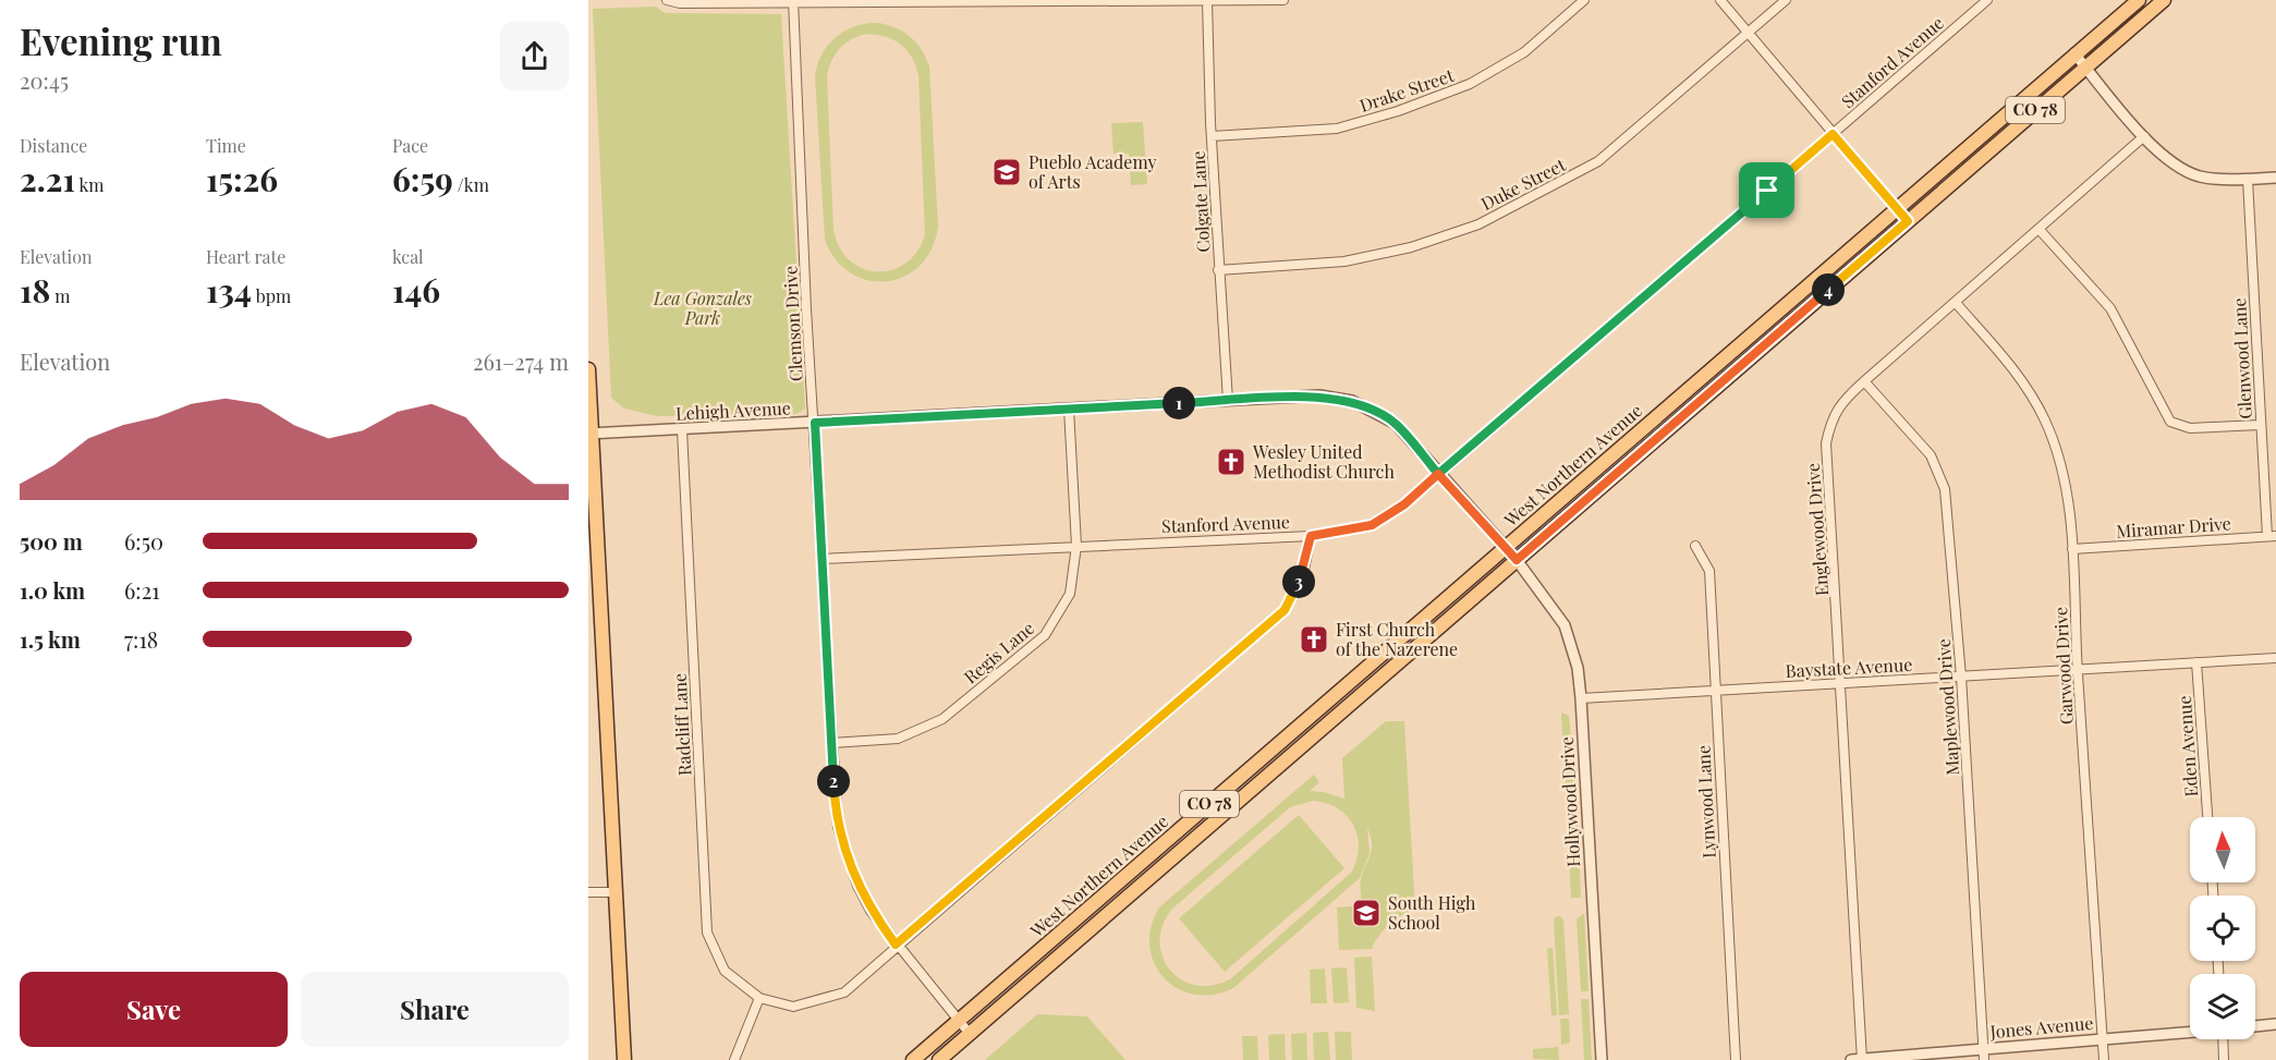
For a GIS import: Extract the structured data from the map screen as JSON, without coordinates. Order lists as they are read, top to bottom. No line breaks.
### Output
{"streets":{"main road":["CO 78","West Northern Avenue"],"street":["Stanford Avenue","Drake Street","Duke Street","Colgate Lane","Clemson Drive","Glenwood Lane","Lehigh Avenue","Miramar Drive","Englewood Drive","Regis Lane","Garwood Drive","Baystate Avenue","Maplewood Drive","Radcliff Lane","Eden Avenue","Hollywood Drive","Lynwood Lane","Jones Avenue"]},"crossings":[["Stanford Avenue","Clemson Drive"],["Stanford Avenue","Lehigh Avenue"],["Stanford Avenue","Regis Lane"],["Stanford Avenue","Radcliff Lane"],["Drake Street","Colgate Lane"],["Duke Street","Colgate Lane"],["Colgate Lane","Lehigh Avenue"],["Clemson Drive","Lehigh Avenue"],["Clemson Drive","West Northern Avenue"],["Clemson Drive","Regis Lane"],["Clemson Drive","Radcliff Lane"],["Glenwood Lane","Miramar Drive"],["Lehigh Avenue","West Northern Avenue"],["Lehigh Avenue","Regis Lane"],["Lehigh Avenue","Radcliff Lane"],["Lehigh Avenue","Hollywood Drive"],["West Northern Avenue","Hollywood Drive"],["Miramar Drive","Garwood Drive"],["Englewood Drive","Garwood Drive"],["Englewood Drive","Baystate Avenue"],["Englewood Drive","Maplewood Drive"],["Englewood Drive","Jones Avenue"],["Garwood Drive","Baystate Avenue"],["Garwood Drive","Jones Avenue"],["Baystate Avenue","Maplewood Drive"],["Baystate Avenue","Eden Avenue"],["Baystate Avenue","Hollywood Drive"],["Baystate Avenue","Lynwood Lane"],["Maplewood Drive","Jones Avenue"]],"parks":["Lea Gonzales Park"],"places":{"school or university":["Pueblo Academy of Arts","South High School"],"church":["Wesley United Methodist Church","First Church of the Nazerene"]},"north":"top","page":{"heading":["Evening run","20:45"],"stats":[["Distance","2.21 km"],["Time","15:26"],["Pace","6:59 /km"],["Elevation","18 m"],["Heart rate","134 bpm"],["kcal","146"]],"pins":["4","1","3","2"],"chart":["Elevation","261–274 m"],"list":[{"name":"500 m","note":"6:50"},{"name":"1.0 km","note":"6:21"},{"name":"1.5 km","note":"7:18"}],"buttons":["Save","Share"]}}
